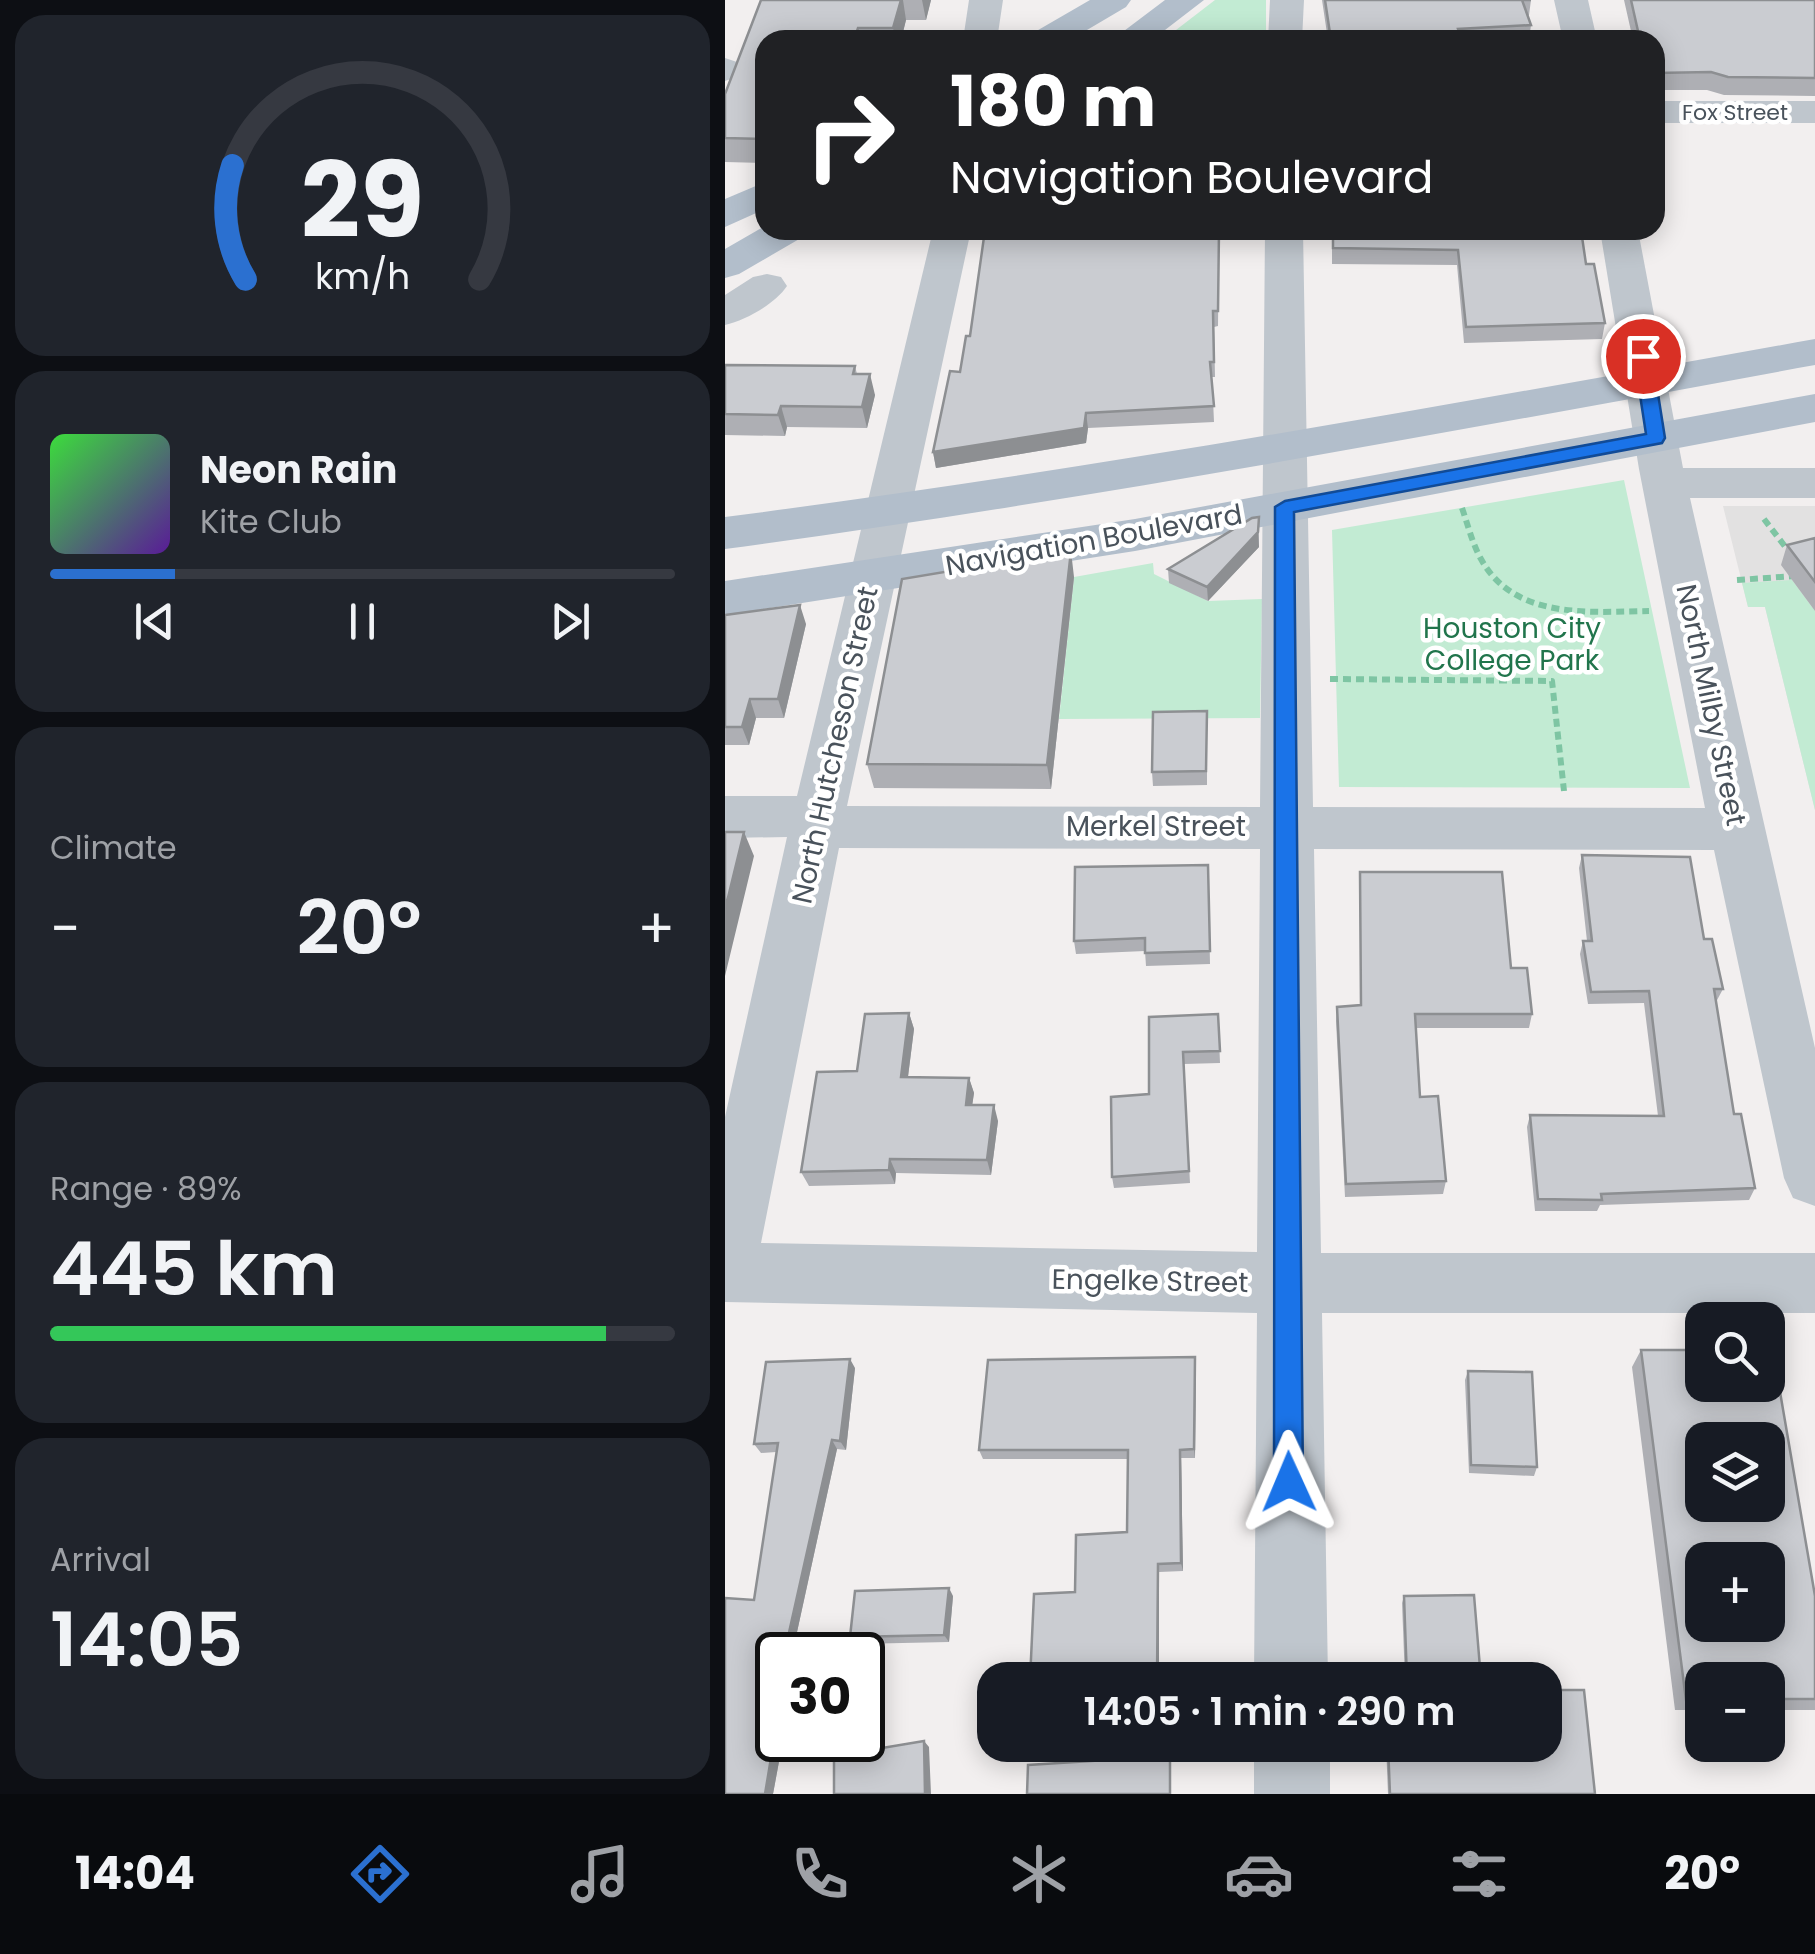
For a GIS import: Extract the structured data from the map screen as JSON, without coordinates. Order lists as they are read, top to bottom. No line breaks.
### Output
{"streets":{"main road":["Navigation Boulevard"],"street":["Fox Street","North Milby Street","North Hutcheson Street","Merkel Street","Engelke Street"]},"crossings":[["Navigation Boulevard","North Milby Street"],["Navigation Boulevard","North Hutcheson Street"],["North Milby Street","Merkel Street"],["North Hutcheson Street","Merkel Street"]],"parks":["Houston City College Park"],"page":{"turn":["180 m","Navigation Boulevard"],"song":["Neon Rain","Kite Club"],"tile":["Climate",["Range · 89%","445 km"],["Arrival","14:05"]],"heat":["−","20°","+"],"map_buttons":["+","−"],"limit":"30","trip":"14:05 · 1 min · 290 m","tabs":["14:04","20°"],"gauge":["29","km/h"]}}
